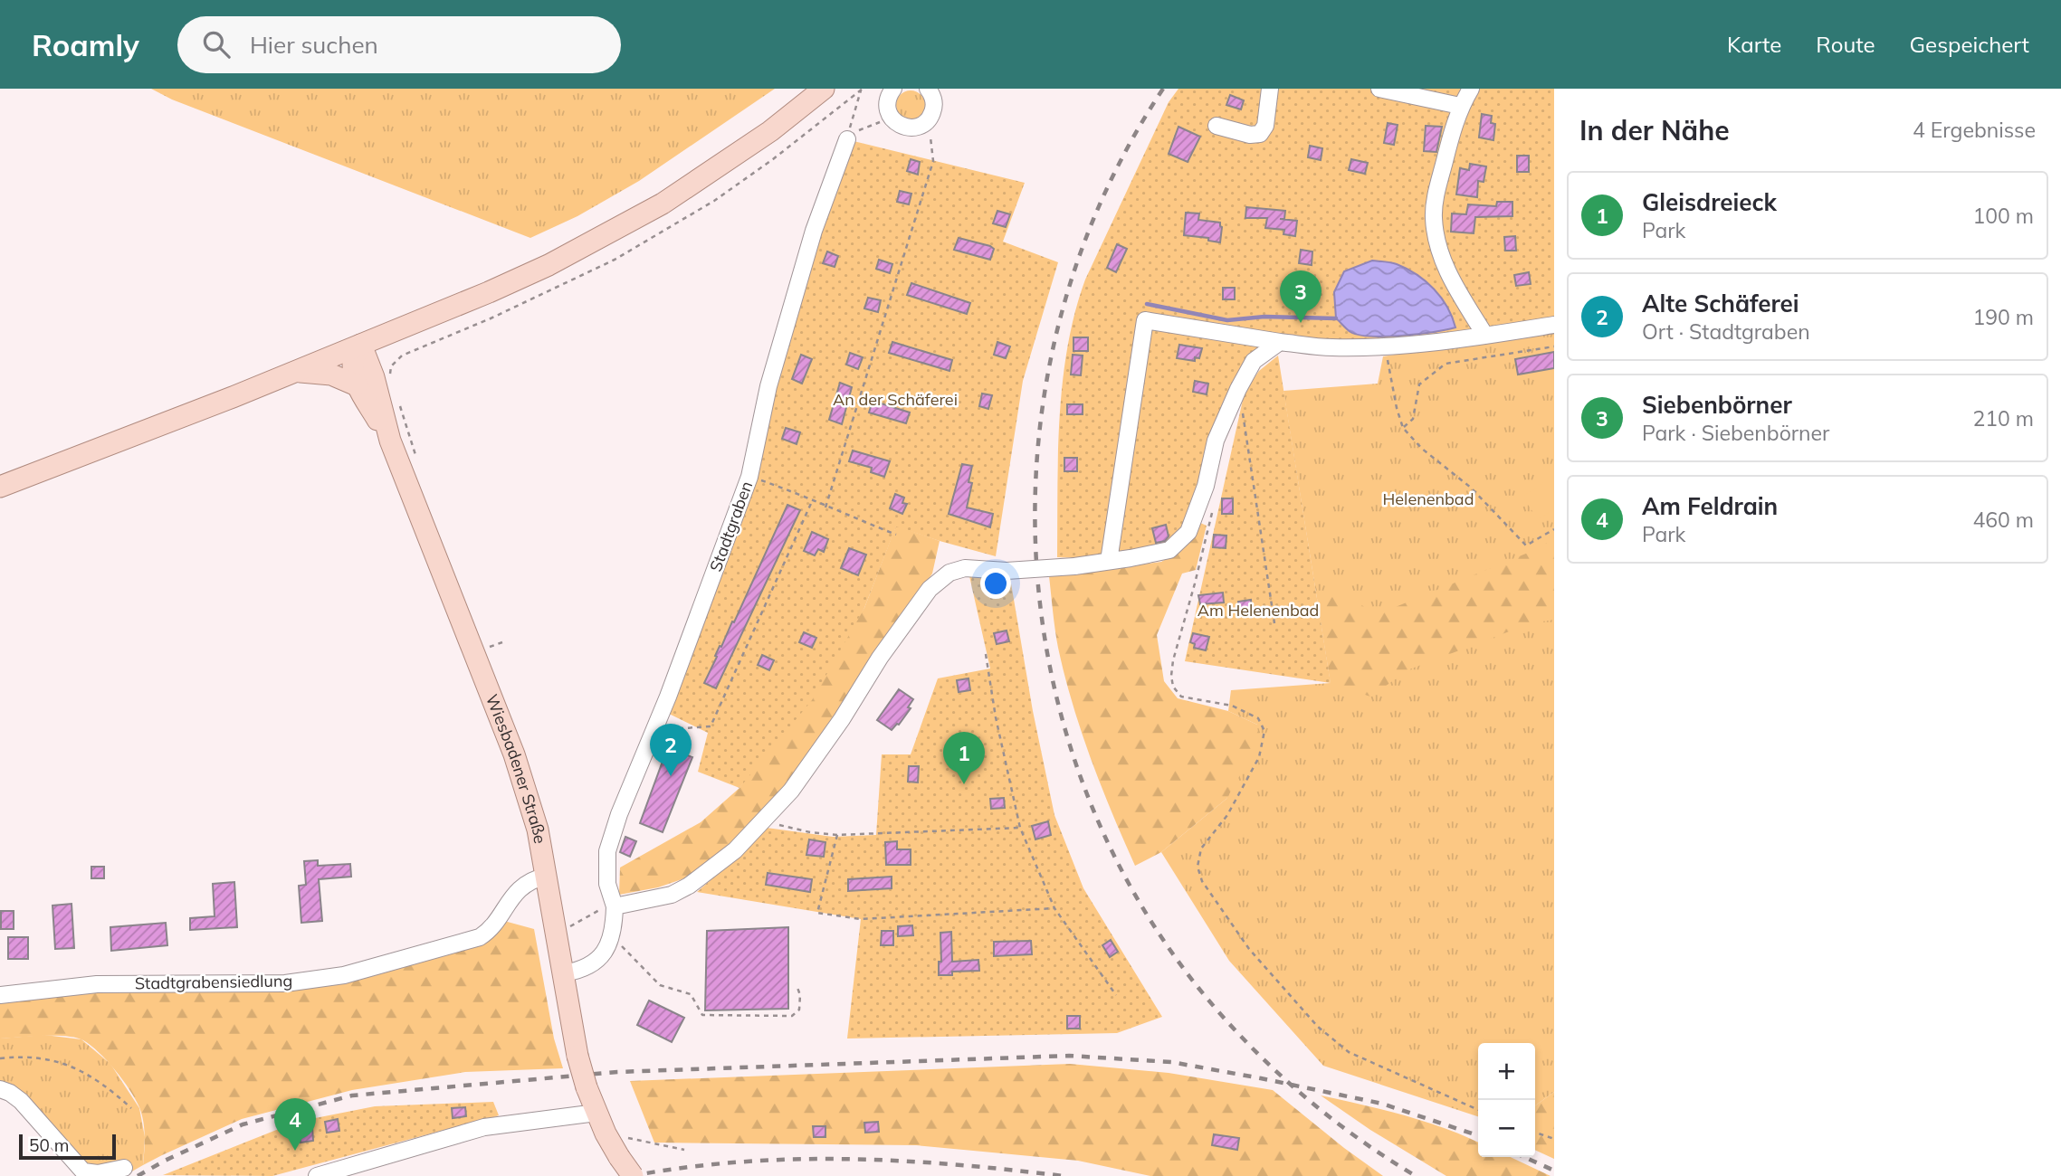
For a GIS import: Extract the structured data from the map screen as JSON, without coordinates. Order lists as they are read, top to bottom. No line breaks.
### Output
{"streets":{"main road":["Wiesbadener Straße"],"street":["Stadtgraben","Stadtgrabensiedlung"]},"crossings":[["Wiesbadener Straße","Stadtgrabensiedlung"]],"parks":["An der Schäferei","Helenenbad","Am Helenenbad"],"scale_bar":"50 m","page":{"header":"Roamly","search":"Hier suchen","nav":["Karte","Route","Gespeichert"],"heading":["In der Nähe","4 Ergebnisse"],"list":[{"mark":"1","name":"Gleisdreieck","note":"Park","value":"100 m"},{"mark":"2","name":"Alte Schäferei","note":"Ort · Stadtgraben","value":"190 m"},{"mark":"3","name":"Siebenbörner","note":"Park · Siebenbörner","value":"210 m"},{"mark":"4","name":"Am Feldrain","note":"Park","value":"460 m"}],"pins":["3","2","1","4"],"map_buttons":["+","−"],"scale":"50 m"}}
